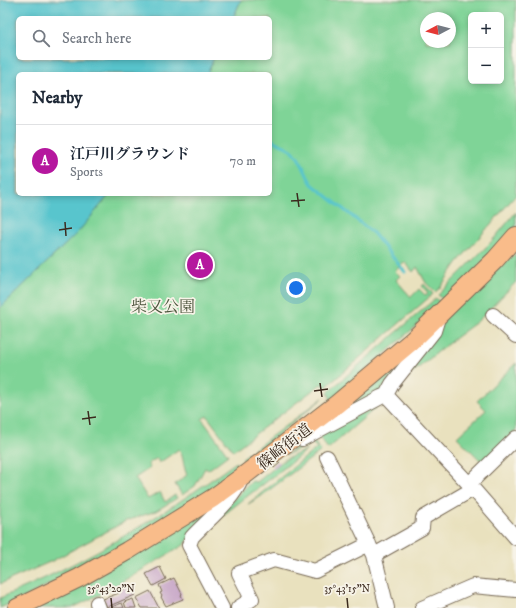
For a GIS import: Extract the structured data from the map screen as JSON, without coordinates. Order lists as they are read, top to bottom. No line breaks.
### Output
{"streets":{"main road":["篠崎街道"]},"parks":["柴又公園"],"north":"left","page":{"map_buttons":["+","−"],"search":"Search here","heading":"Nearby","list":[{"mark":"A","name":"江戸川グラウンド","note":"Sports","value":"70 m"}],"pins":"A"},"coordinates":["35°43'20\"N","35°43'15\"N"]}
